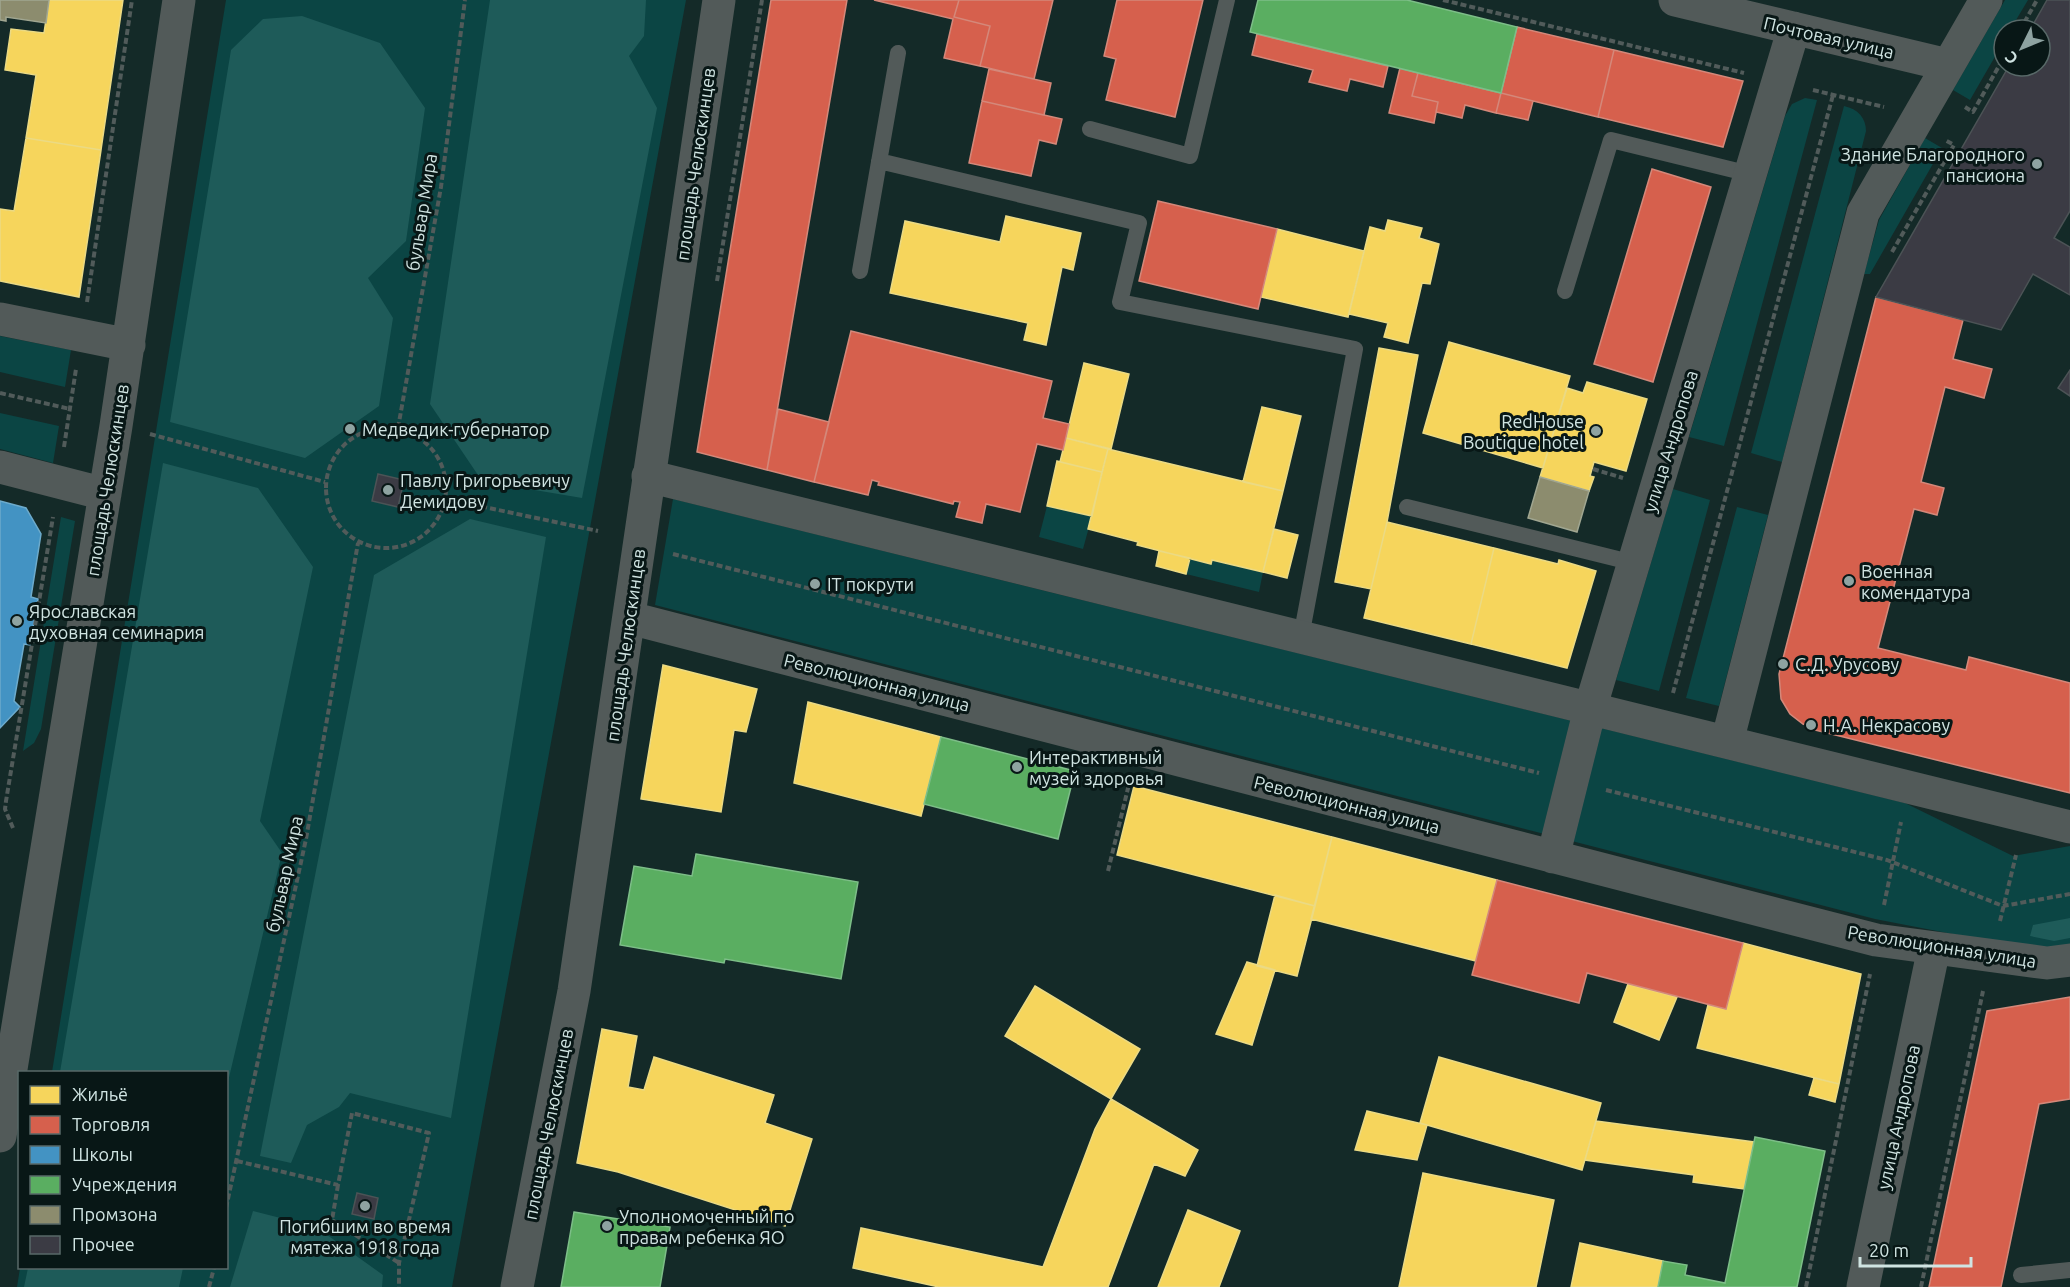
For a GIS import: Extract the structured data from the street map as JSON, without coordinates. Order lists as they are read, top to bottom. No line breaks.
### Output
{"streets":{"street":["Почтовая улица","площадь Челюскинцев","улица Андропова","Революционная улица"],"path":["бульвар Мира"]},"crossings":[["Почтовая улица","улица Андропова"],["площадь Челюскинцев","Революционная улица"],["улица Андропова","Революционная улица"]],"places":["Здание Благородного пансиона","Медведик-губернатор","RedHouse Boutique hotel","Павлу Григорьевичу Демидову","Военная комендатура","IT покрути","Ярославская духовная семинария","С.Д. Урусову","Н.А. Некрасову","Интерактивный музей здоровья","Погибшим во время мятежа 1918 года","Уполномоченный по правам ребенка ЯО"],"legend":["Жильё","Торговля","Школы","Учреждения","Промзона","Прочее"],"scale_bar":"20 m","north":"bottom left"}
